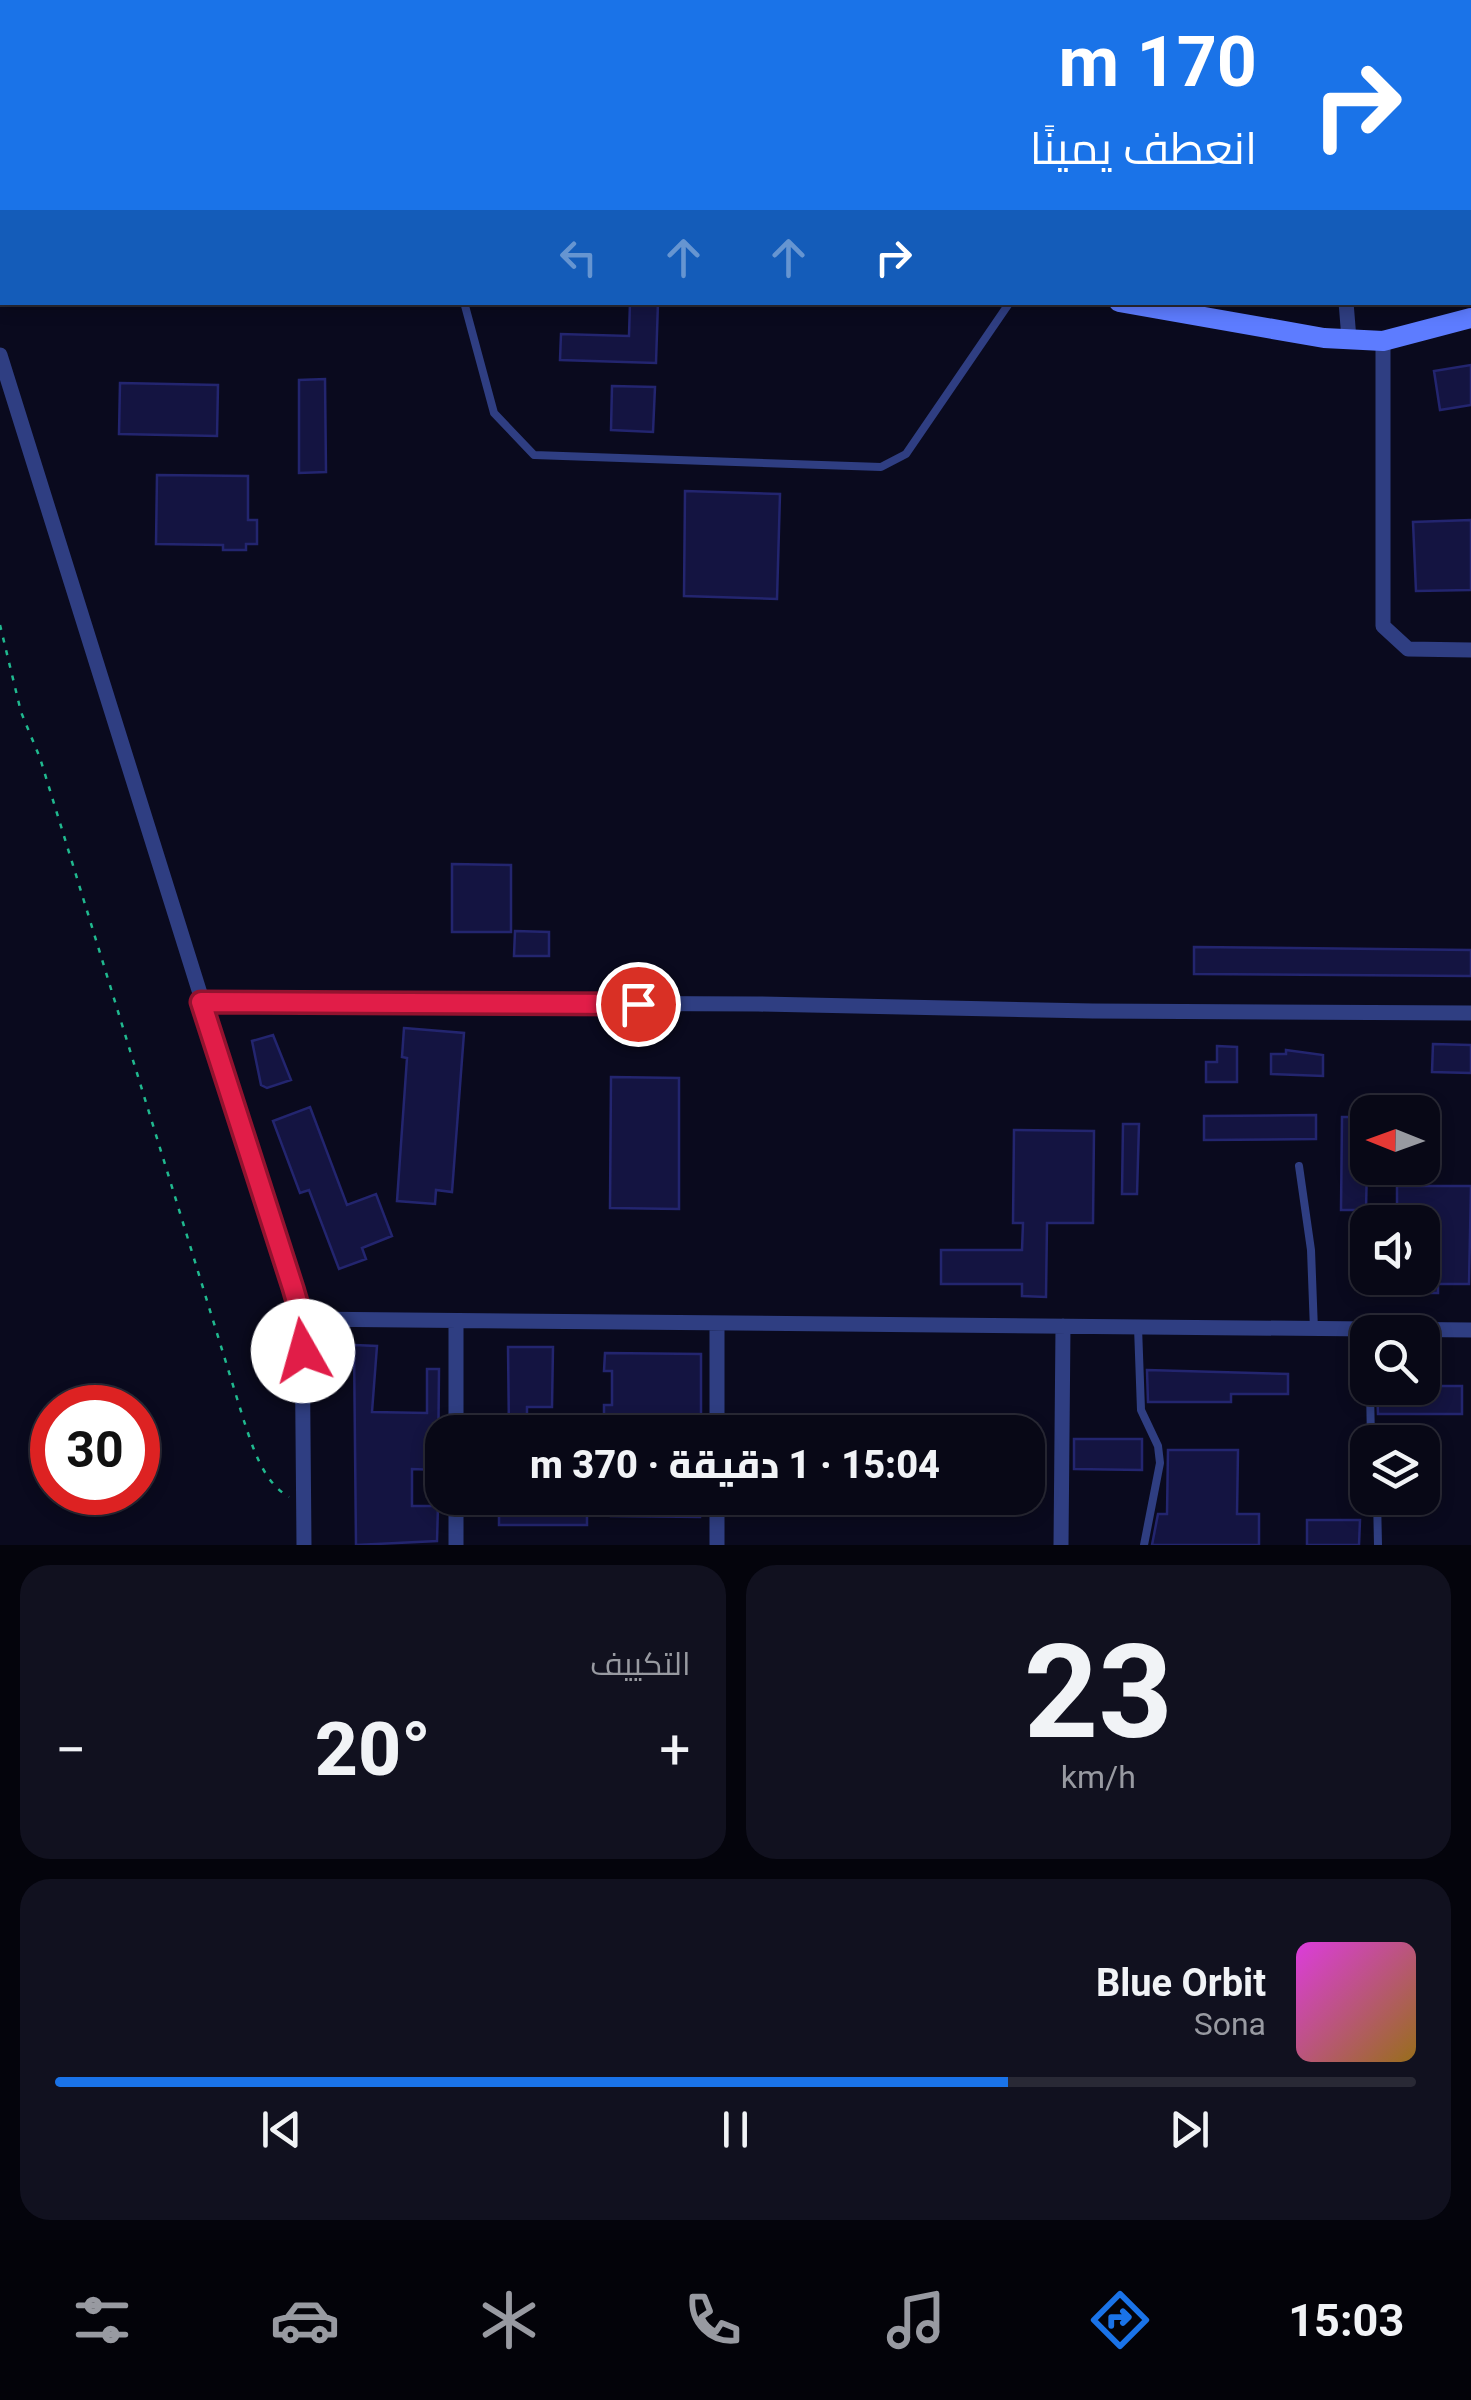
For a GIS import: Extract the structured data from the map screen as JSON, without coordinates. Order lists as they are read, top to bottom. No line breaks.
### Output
{"north":"left","page":{"turn":["170 m","انعطف يمينًا"],"limit":"30","trip":"15:04 · 1 دقيقة · 370 m","tile":[["23","km/h"],"التكييف"],"heat":["−","20°","+"],"song":["Blue Orbit","Sona"],"tabs":"15:03"}}
